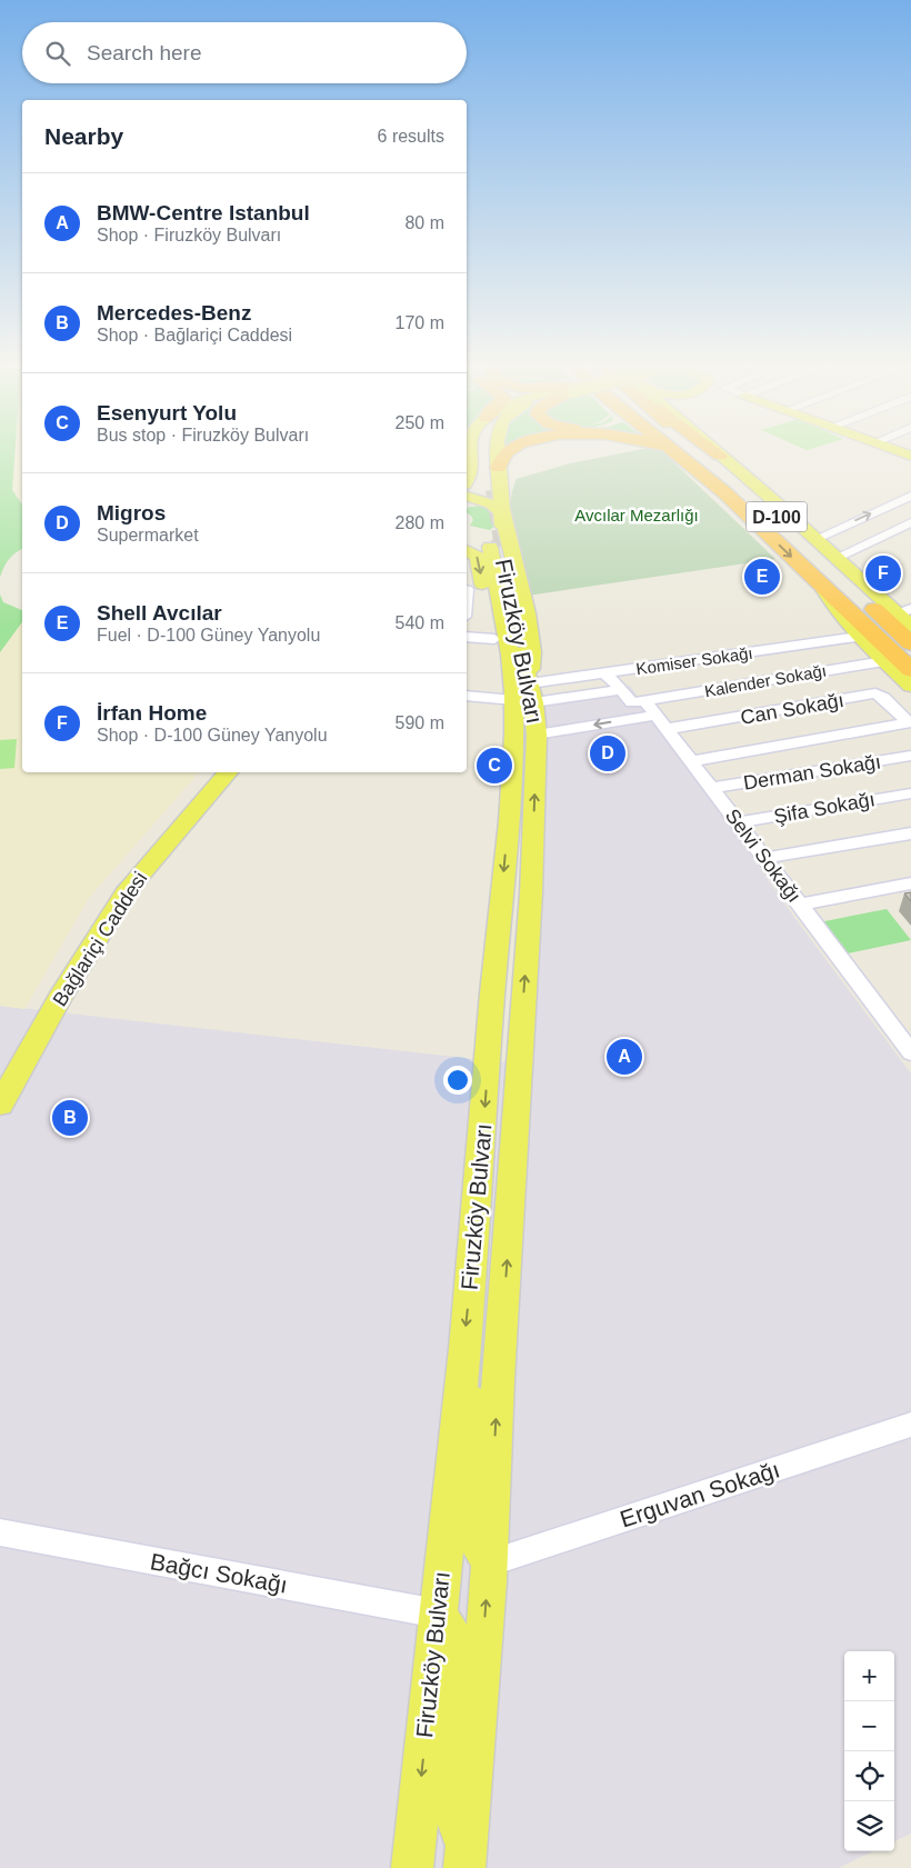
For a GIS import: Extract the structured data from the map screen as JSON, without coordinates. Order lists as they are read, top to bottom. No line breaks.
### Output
{"streets":{"highway":["D-100"],"main road":["Firuzköy Bulvarı","Bağlariçi Caddesi"],"street":["Komiser Sokağı","Kalender Sokağı","Can Sokağı","Derman Sokağı","Şifa Sokağı","Selvi Sokağı","Erguvan Sokağı","Bağcı Sokağı"]},"crossings":[["Firuzköy Bulvarı","Komiser Sokağı"],["Firuzköy Bulvarı","Erguvan Sokağı"],["Firuzköy Bulvarı","Bağcı Sokağı"],["Kalender Sokağı","Selvi Sokağı"],["Can Sokağı","Selvi Sokağı"],["Derman Sokağı","Selvi Sokağı"],["Şifa Sokağı","Selvi Sokağı"]],"parks":["Avcılar Mezarlığı"],"page":{"search":"Search here","heading":["Nearby","6 results"],"list":[{"mark":"A","name":"BMW-Centre Istanbul","note":"Shop · Firuzköy Bulvarı","value":"80 m"},{"mark":"B","name":"Mercedes-Benz","note":"Shop · Bağlariçi Caddesi","value":"170 m"},{"mark":"C","name":"Esenyurt Yolu","note":"Bus stop · Firuzköy Bulvarı","value":"250 m"},{"mark":"D","name":"Migros","note":"Supermarket","value":"280 m"},{"mark":"E","name":"Shell Avcılar","note":"Fuel · D-100 Güney Yanyolu","value":"540 m"},{"mark":"F","name":"İrfan Home","note":"Shop · D-100 Güney Yanyolu","value":"590 m"}],"pins":["F","E","D","C","A","B"],"map_buttons":["+","−"]}}
